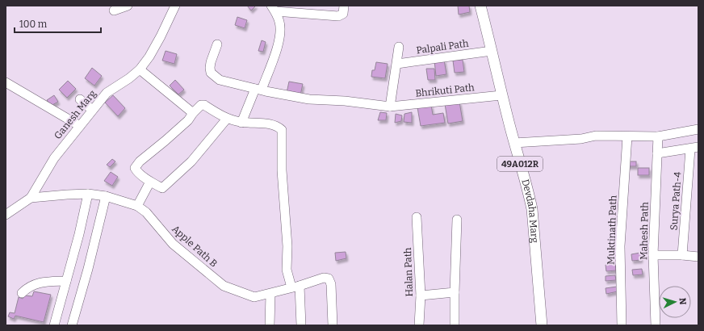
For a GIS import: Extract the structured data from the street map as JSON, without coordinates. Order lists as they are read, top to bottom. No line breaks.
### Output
{"streets":{"main road":["49A012R","Devdaha Marg"],"street":["Palpali Path","Bhrikuti Path","Ganesh Marg","Surya Path-4","Muktinath Path","Mahesh Path","Apple Path B","Halan Path"]},"crossings":[["Palpali Path","Devdaha Marg"],["Bhrikuti Path","Devdaha Marg"],["Ganesh Marg","Apple Path B"]],"scale_bar":"100 m","north":"right"}
